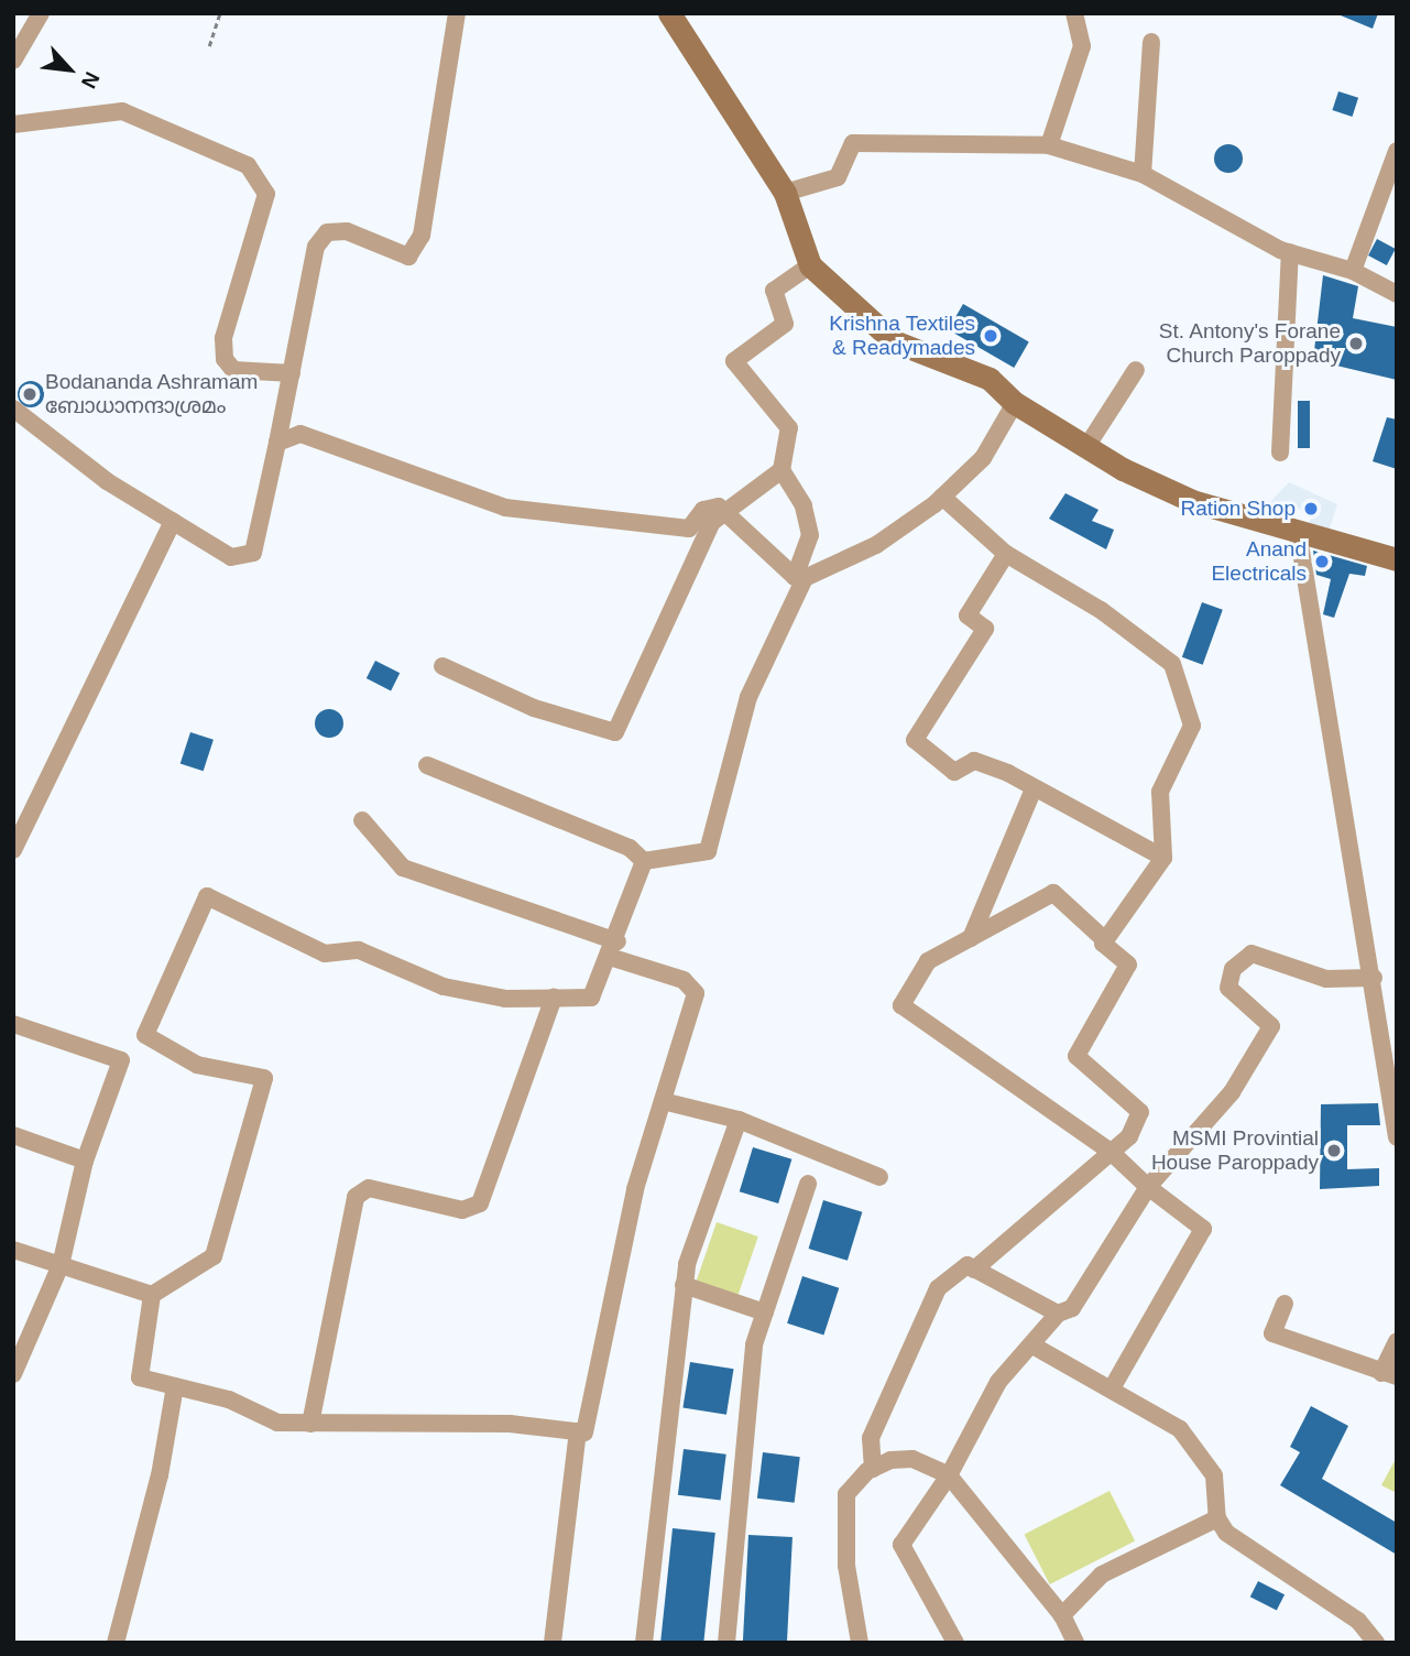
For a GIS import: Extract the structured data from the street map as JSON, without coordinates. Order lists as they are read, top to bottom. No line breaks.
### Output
{"places":["Krishna Textiles & Readymades","St. Antony's Forane Church Paroppady","Bodananda Ashramam ബോധാനന്ദാശ്രമം","Ration Shop","Anand Electricals","MSMI Provintial House Paroppady"],"north":"bottom right"}
